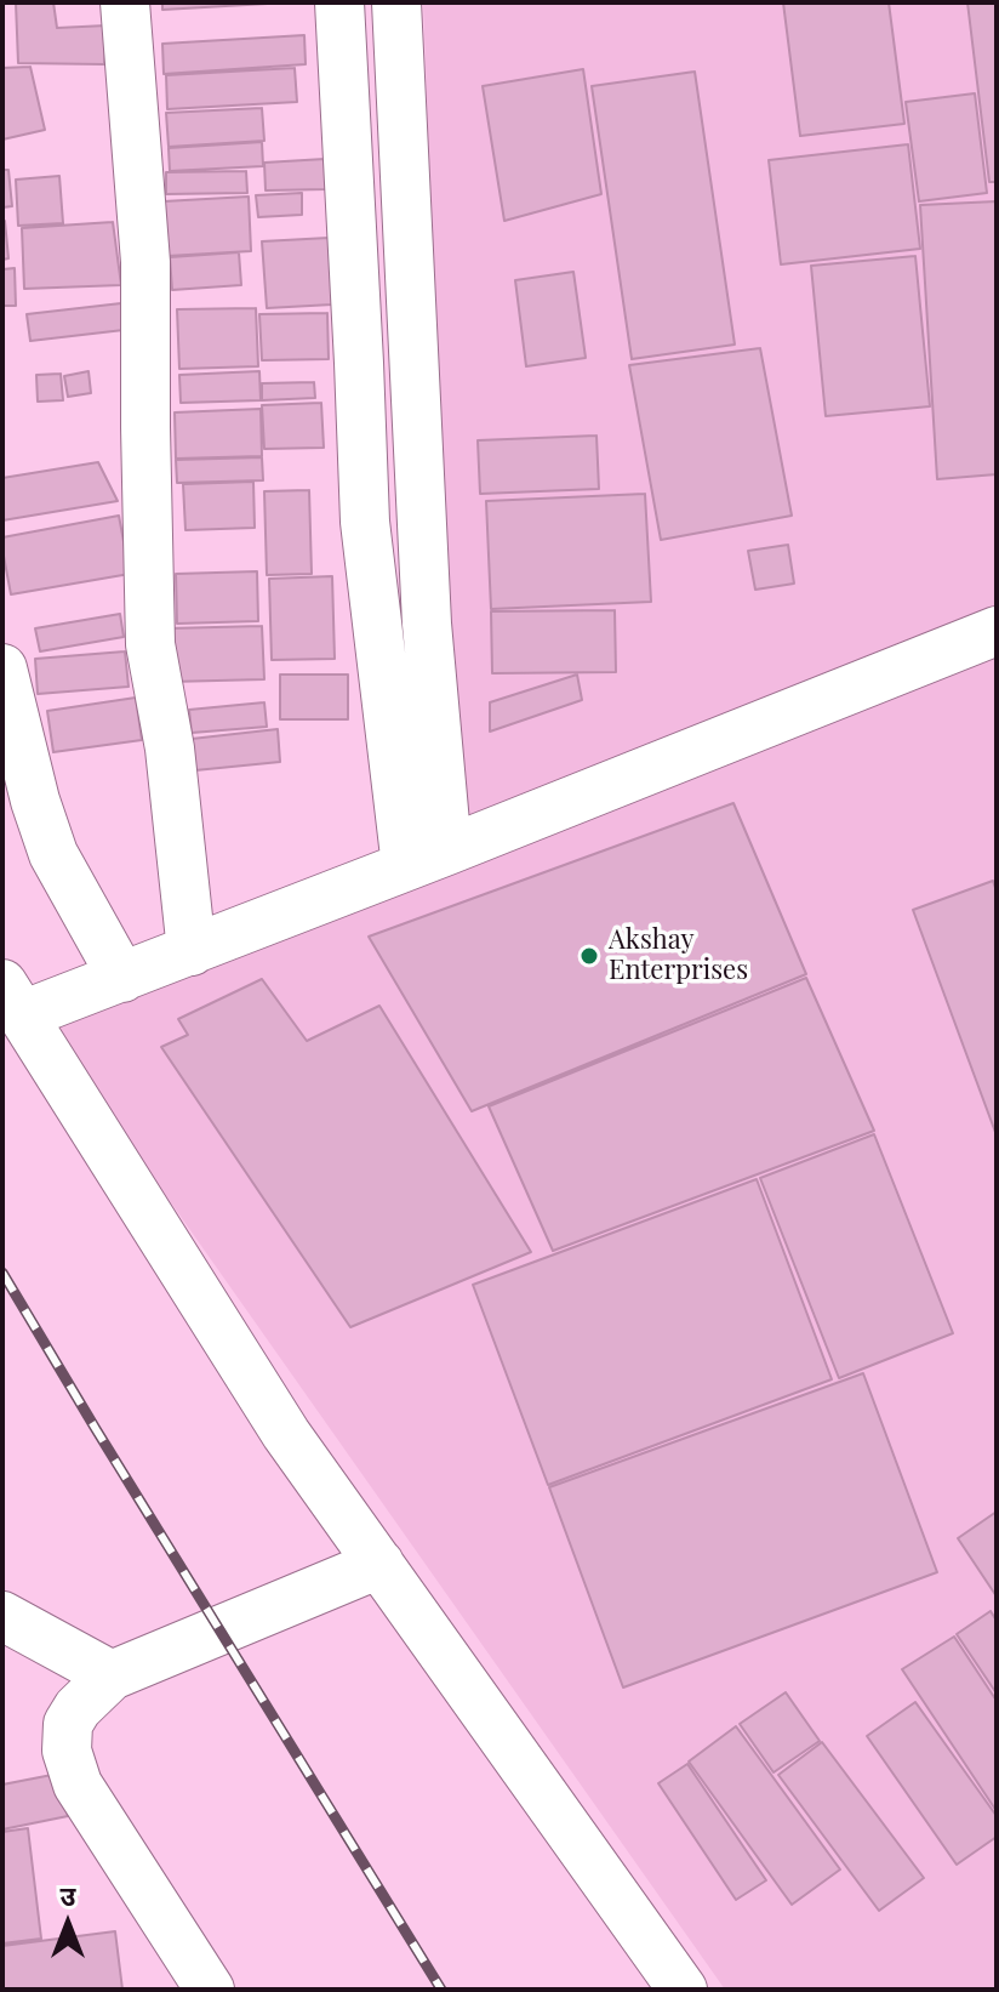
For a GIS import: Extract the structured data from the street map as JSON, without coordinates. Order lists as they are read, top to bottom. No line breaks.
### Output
{"places":["Akshay Enterprises"],"north":"top"}
